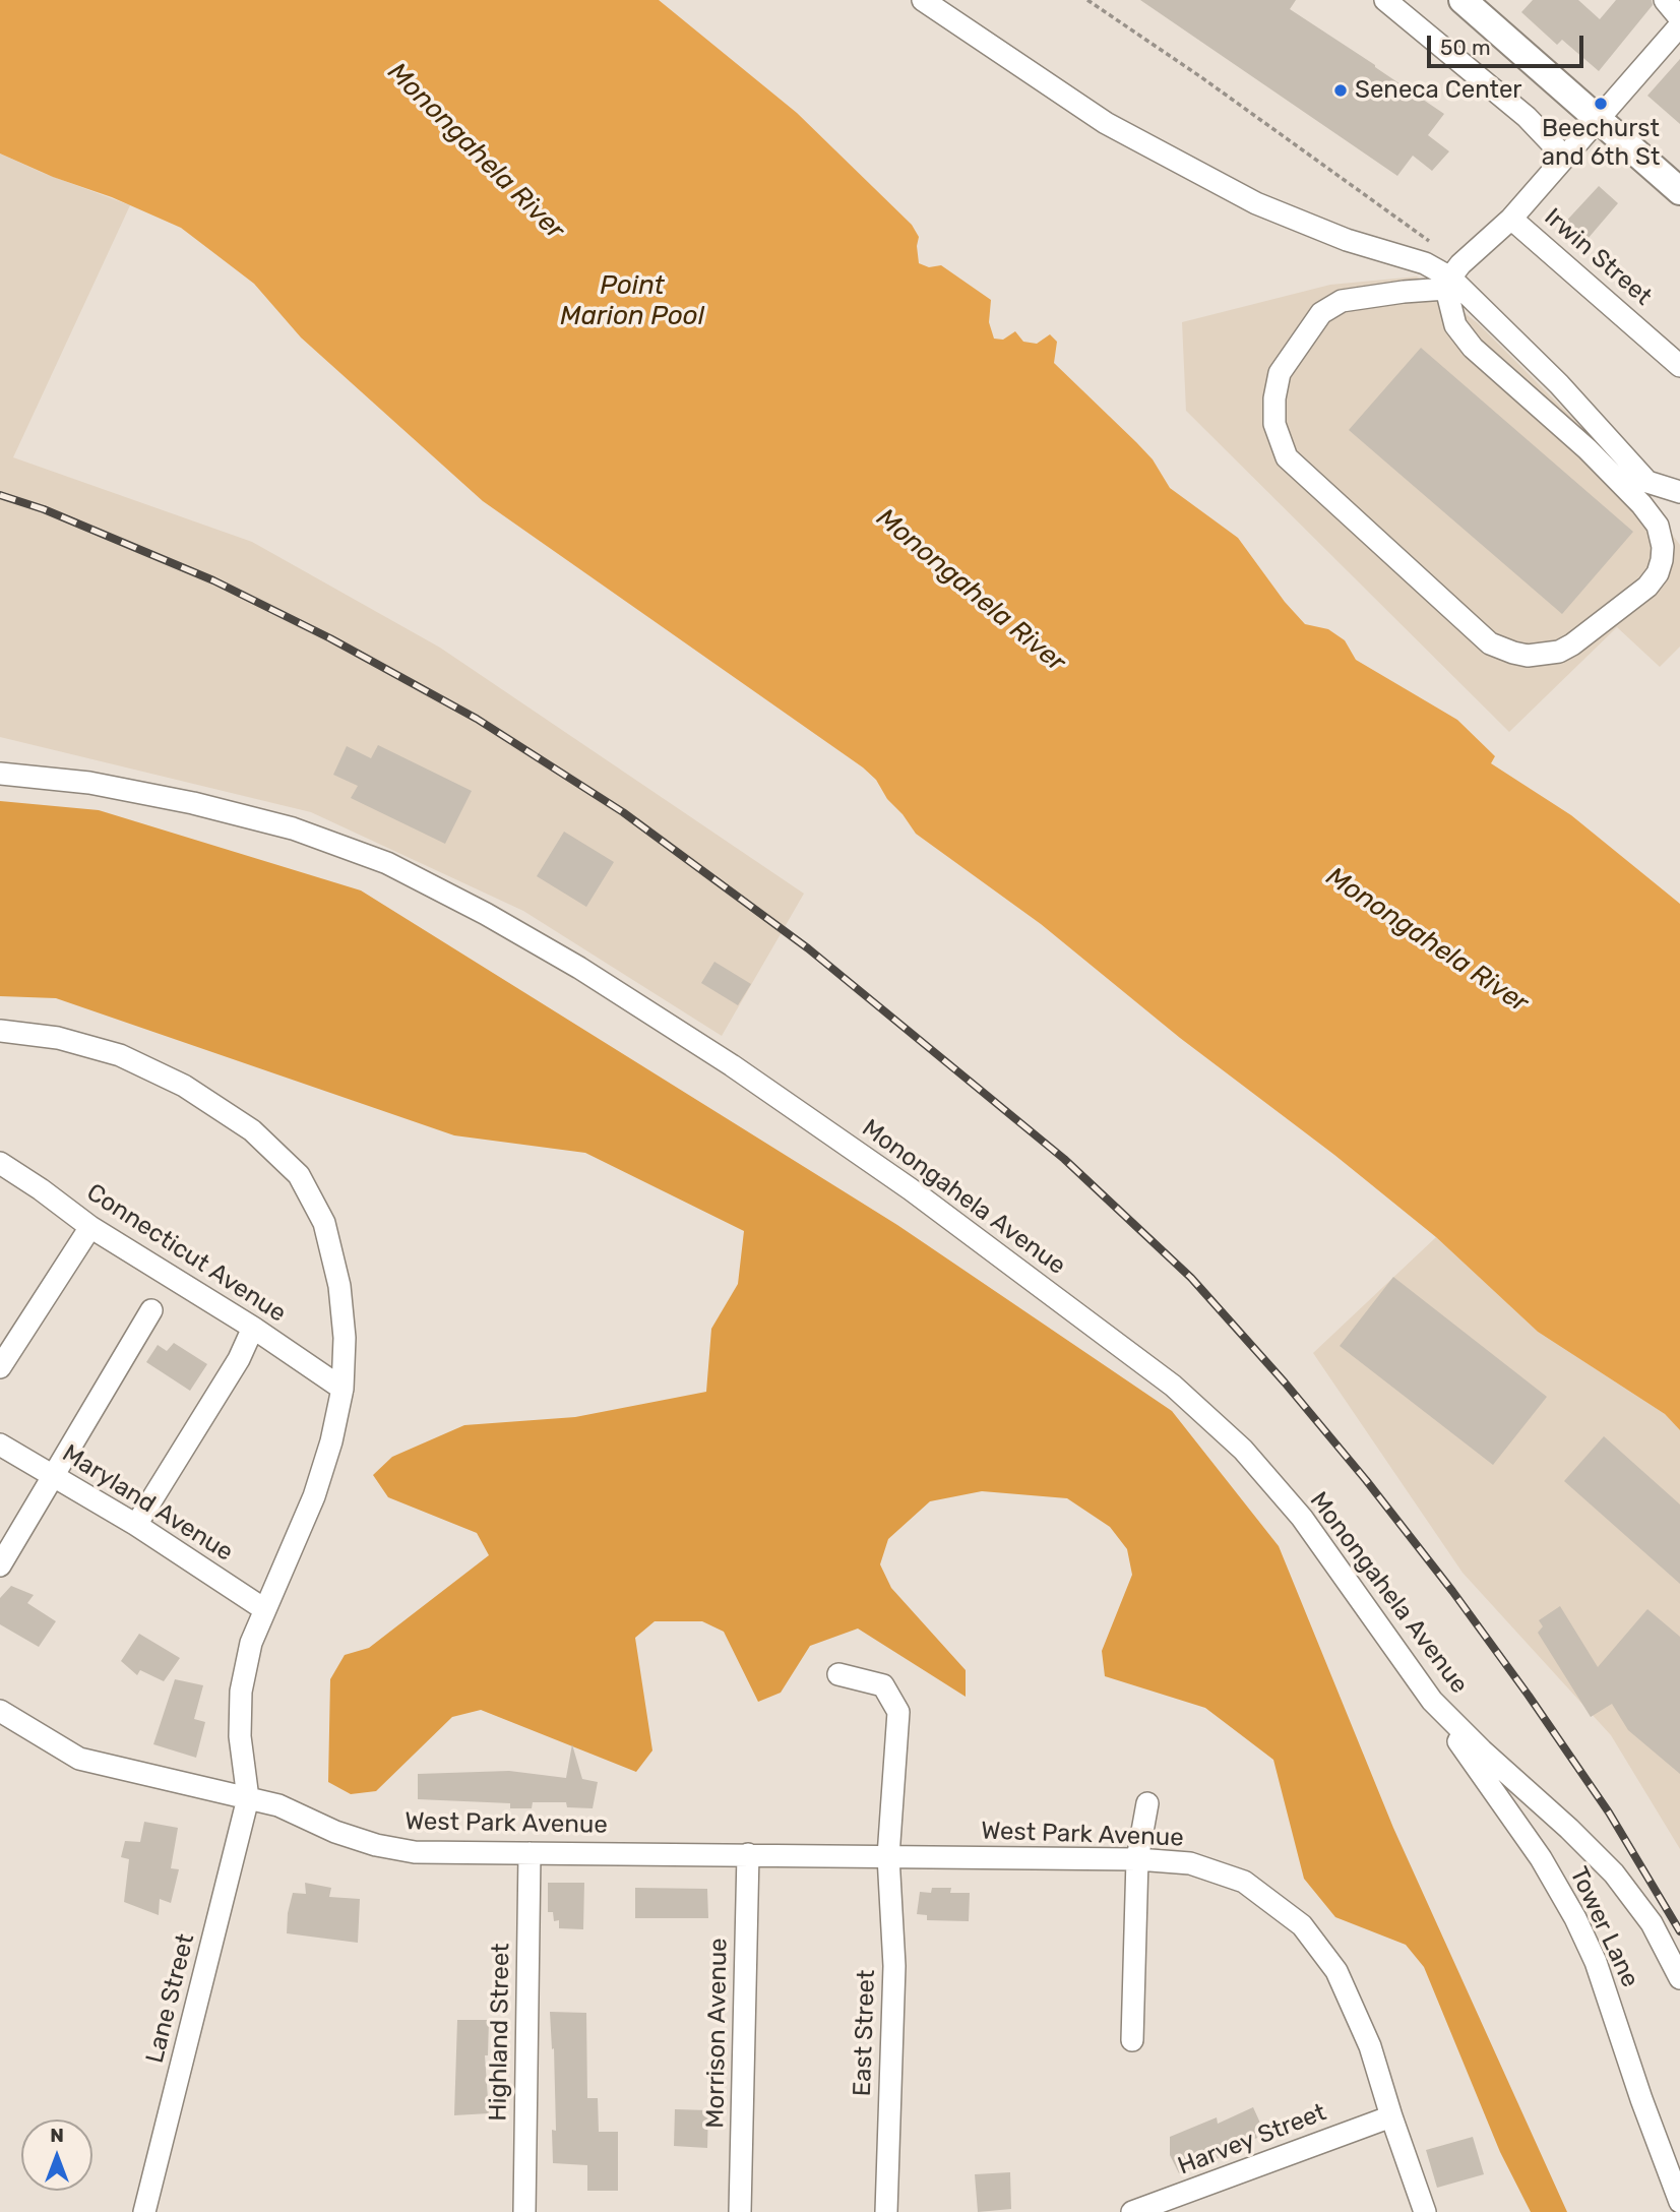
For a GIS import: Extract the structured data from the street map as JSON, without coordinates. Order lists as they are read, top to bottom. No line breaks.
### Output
{"streets":{"street":["Irwin Street","Monongahela Avenue","Connecticut Avenue","Maryland Avenue","West Park Avenue","Tower Lane","Lane Street","Highland Street","Morrison Avenue","East Street","Harvey Street"]},"crossings":[["Monongahela Avenue","Tower Lane"],["West Park Avenue","Lane Street"],["West Park Avenue","Highland Street"],["West Park Avenue","Morrison Avenue"],["West Park Avenue","East Street"],["West Park Avenue","Harvey Street"]],"water":["Monongahela River","Point Marion Pool"],"places":["Seneca Center","Beechurst and 6th St"],"scale_bar":"50 m","north":"top"}
